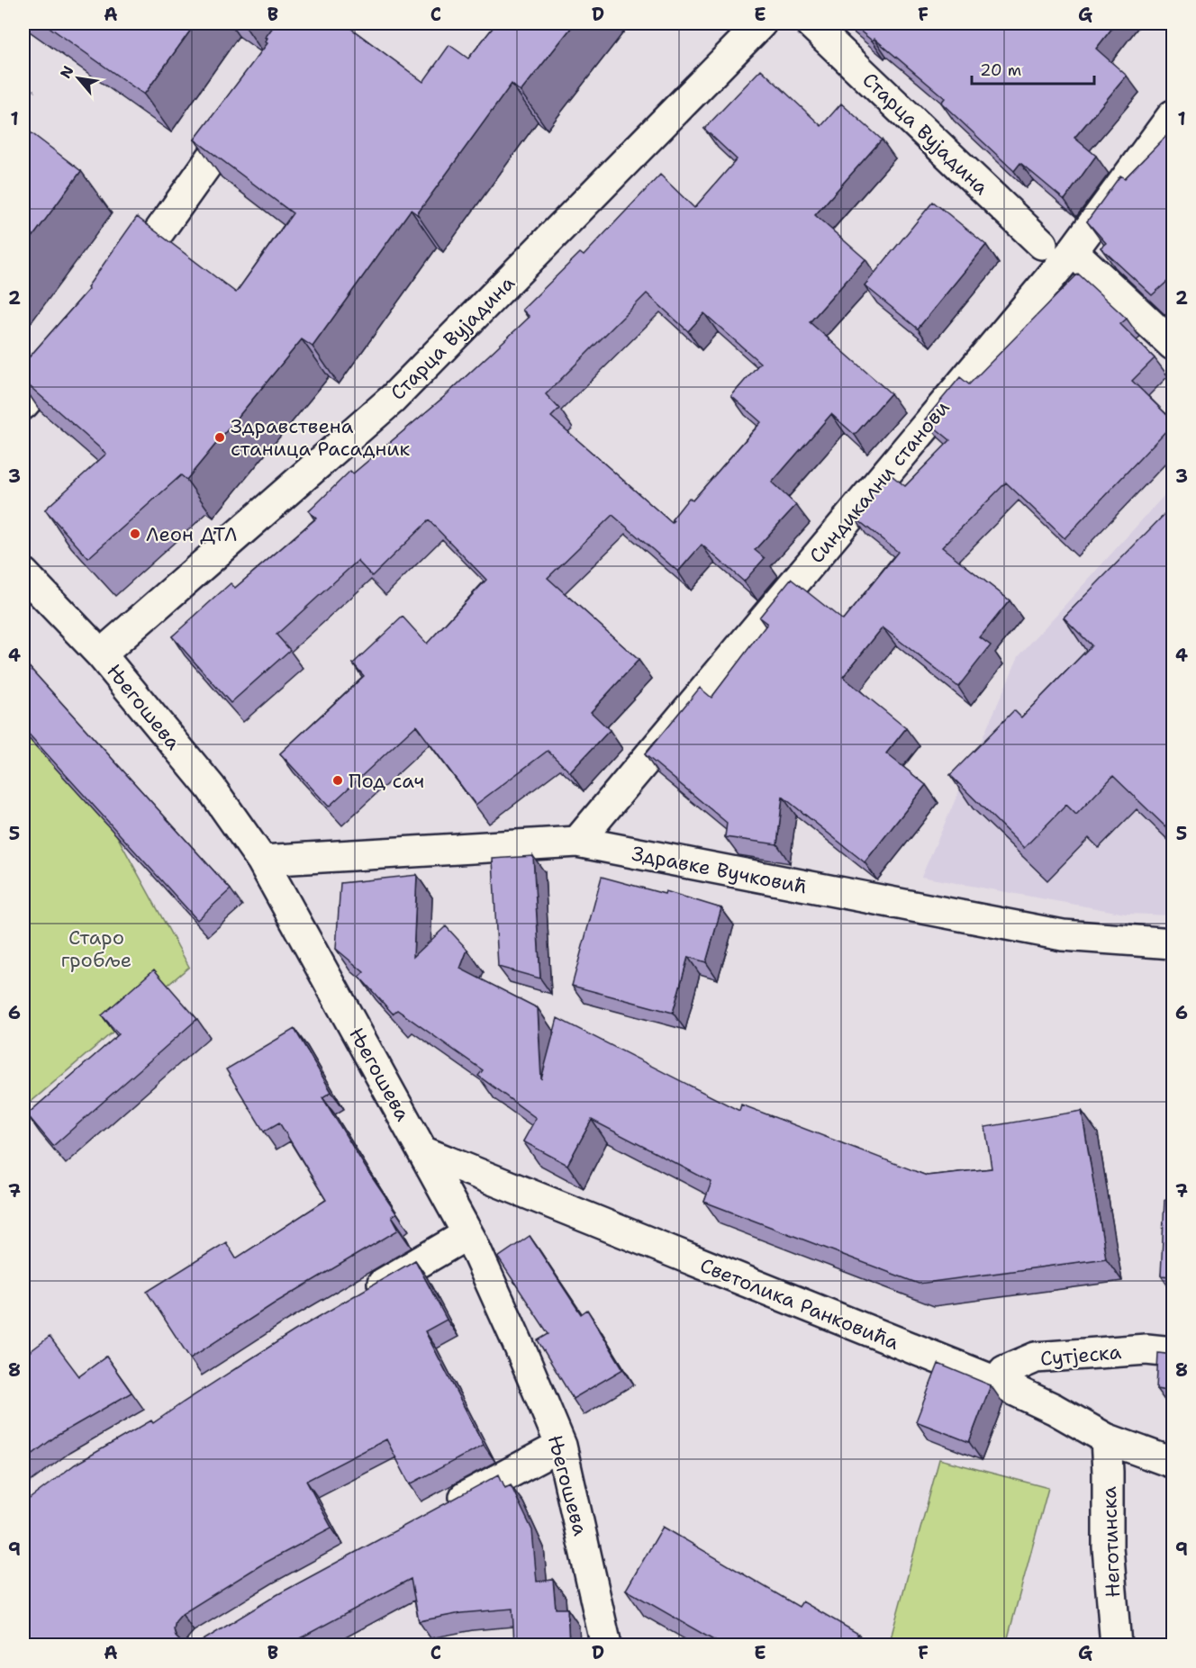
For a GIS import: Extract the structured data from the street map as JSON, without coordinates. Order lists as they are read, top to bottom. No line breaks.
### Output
{"streets":{"street":["Старца Вујадина","Синдикални станови","Његошева","Здравке Вучковић","Светолика Ранковића","Сутјеска","Неготинска"]},"crossings":[["Старца Вујадина","Његошева"],["Синдикални станови","Здравке Вучковић"],["Његошева","Здравке Вучковић"],["Његошева","Светолика Ранковића"],["Светолика Ранковића","Сутјеска"],["Светолика Ранковића","Неготинска"]],"parks":["Старо гробље"],"places":["Здравствена станица Расадник","Леон ДТЛ","Под сач"],"scale_bar":"20 m","north":"top left","grid":{"columns":["A","B","C","D","E","F","G"],"rows":["1","2","3","4","5","6","7","8","9"]}}
